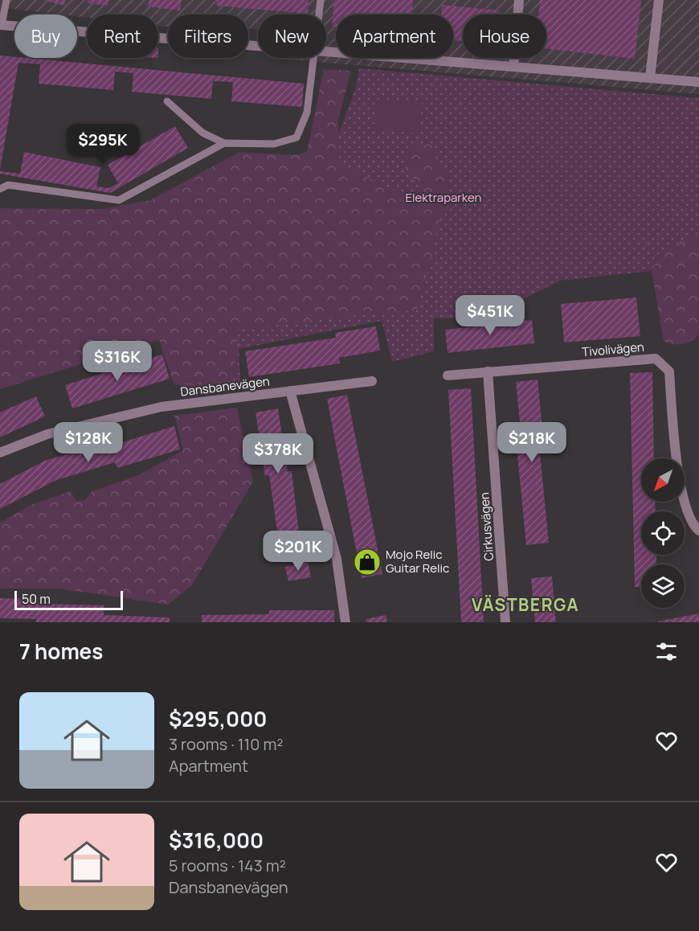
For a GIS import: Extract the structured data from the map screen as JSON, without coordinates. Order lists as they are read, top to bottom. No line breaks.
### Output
{"streets":{"street":["Tivolivägen","Dansbanevägen","Cirkusvägen"]},"crossings":[["Tivolivägen","Cirkusvägen"]],"districts":["VÄSTBERGA"],"parks":["Elektraparken"],"places":{"shop":["Mojo Relic Guitar Relic"]},"scale_bar":"50 m","north":"bottom left","page":{"chip":["Buy","Rent","Filters","New","Apartment","House"],"price":["$295K","$451K","$316K","$128K","$218K","$378K","$201K"],"scale":"50 m","heading":"7 homes","list":[{"name":"$295,000","note":"3 rooms · 110 m² · Apartment"},{"name":"$316,000","note":"5 rooms · 143 m² · Dansbanevägen"}]}}
